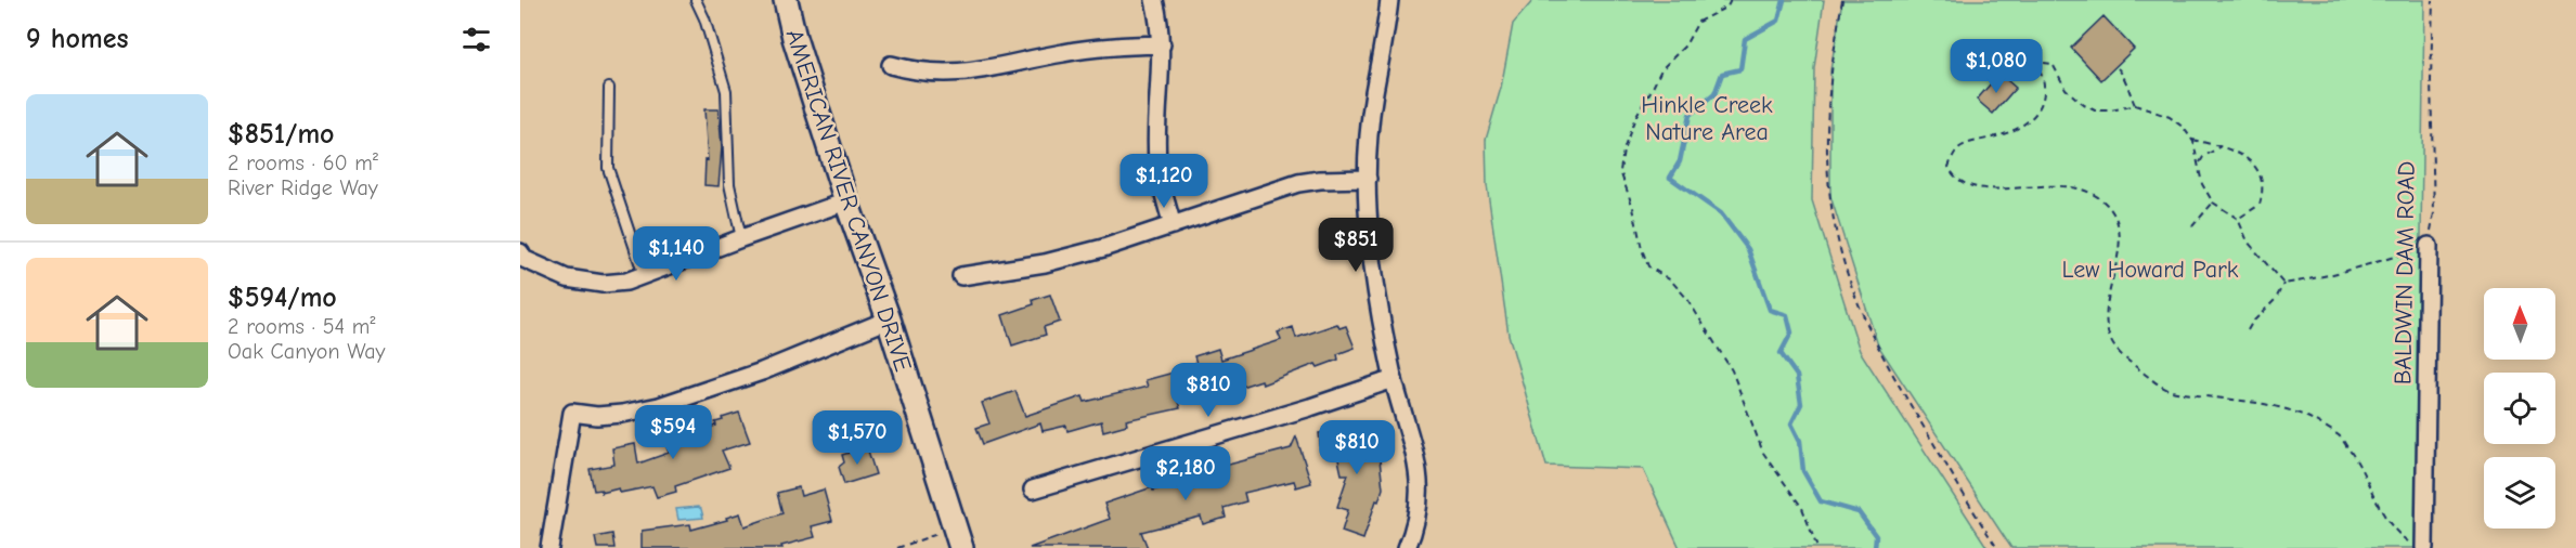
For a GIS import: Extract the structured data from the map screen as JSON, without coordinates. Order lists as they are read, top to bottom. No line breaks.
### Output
{"streets":{"main road":["AMERICAN RIVER CANYON DRIVE"],"street":["BALDWIN DAM ROAD"]},"parks":["Hinkle Creek Nature Area","Lew Howard Park"],"north":"top","page":{"heading":"9 homes","price":["$1,080","$1,120","$851","$1,140","$810","$594","$1,570","$810","$2,180"],"list":[{"name":"$851/mo","note":"2 rooms · 60 m² · River Ridge Way"},{"name":"$594/mo","note":"2 rooms · 54 m² · Oak Canyon Way"}]}}
